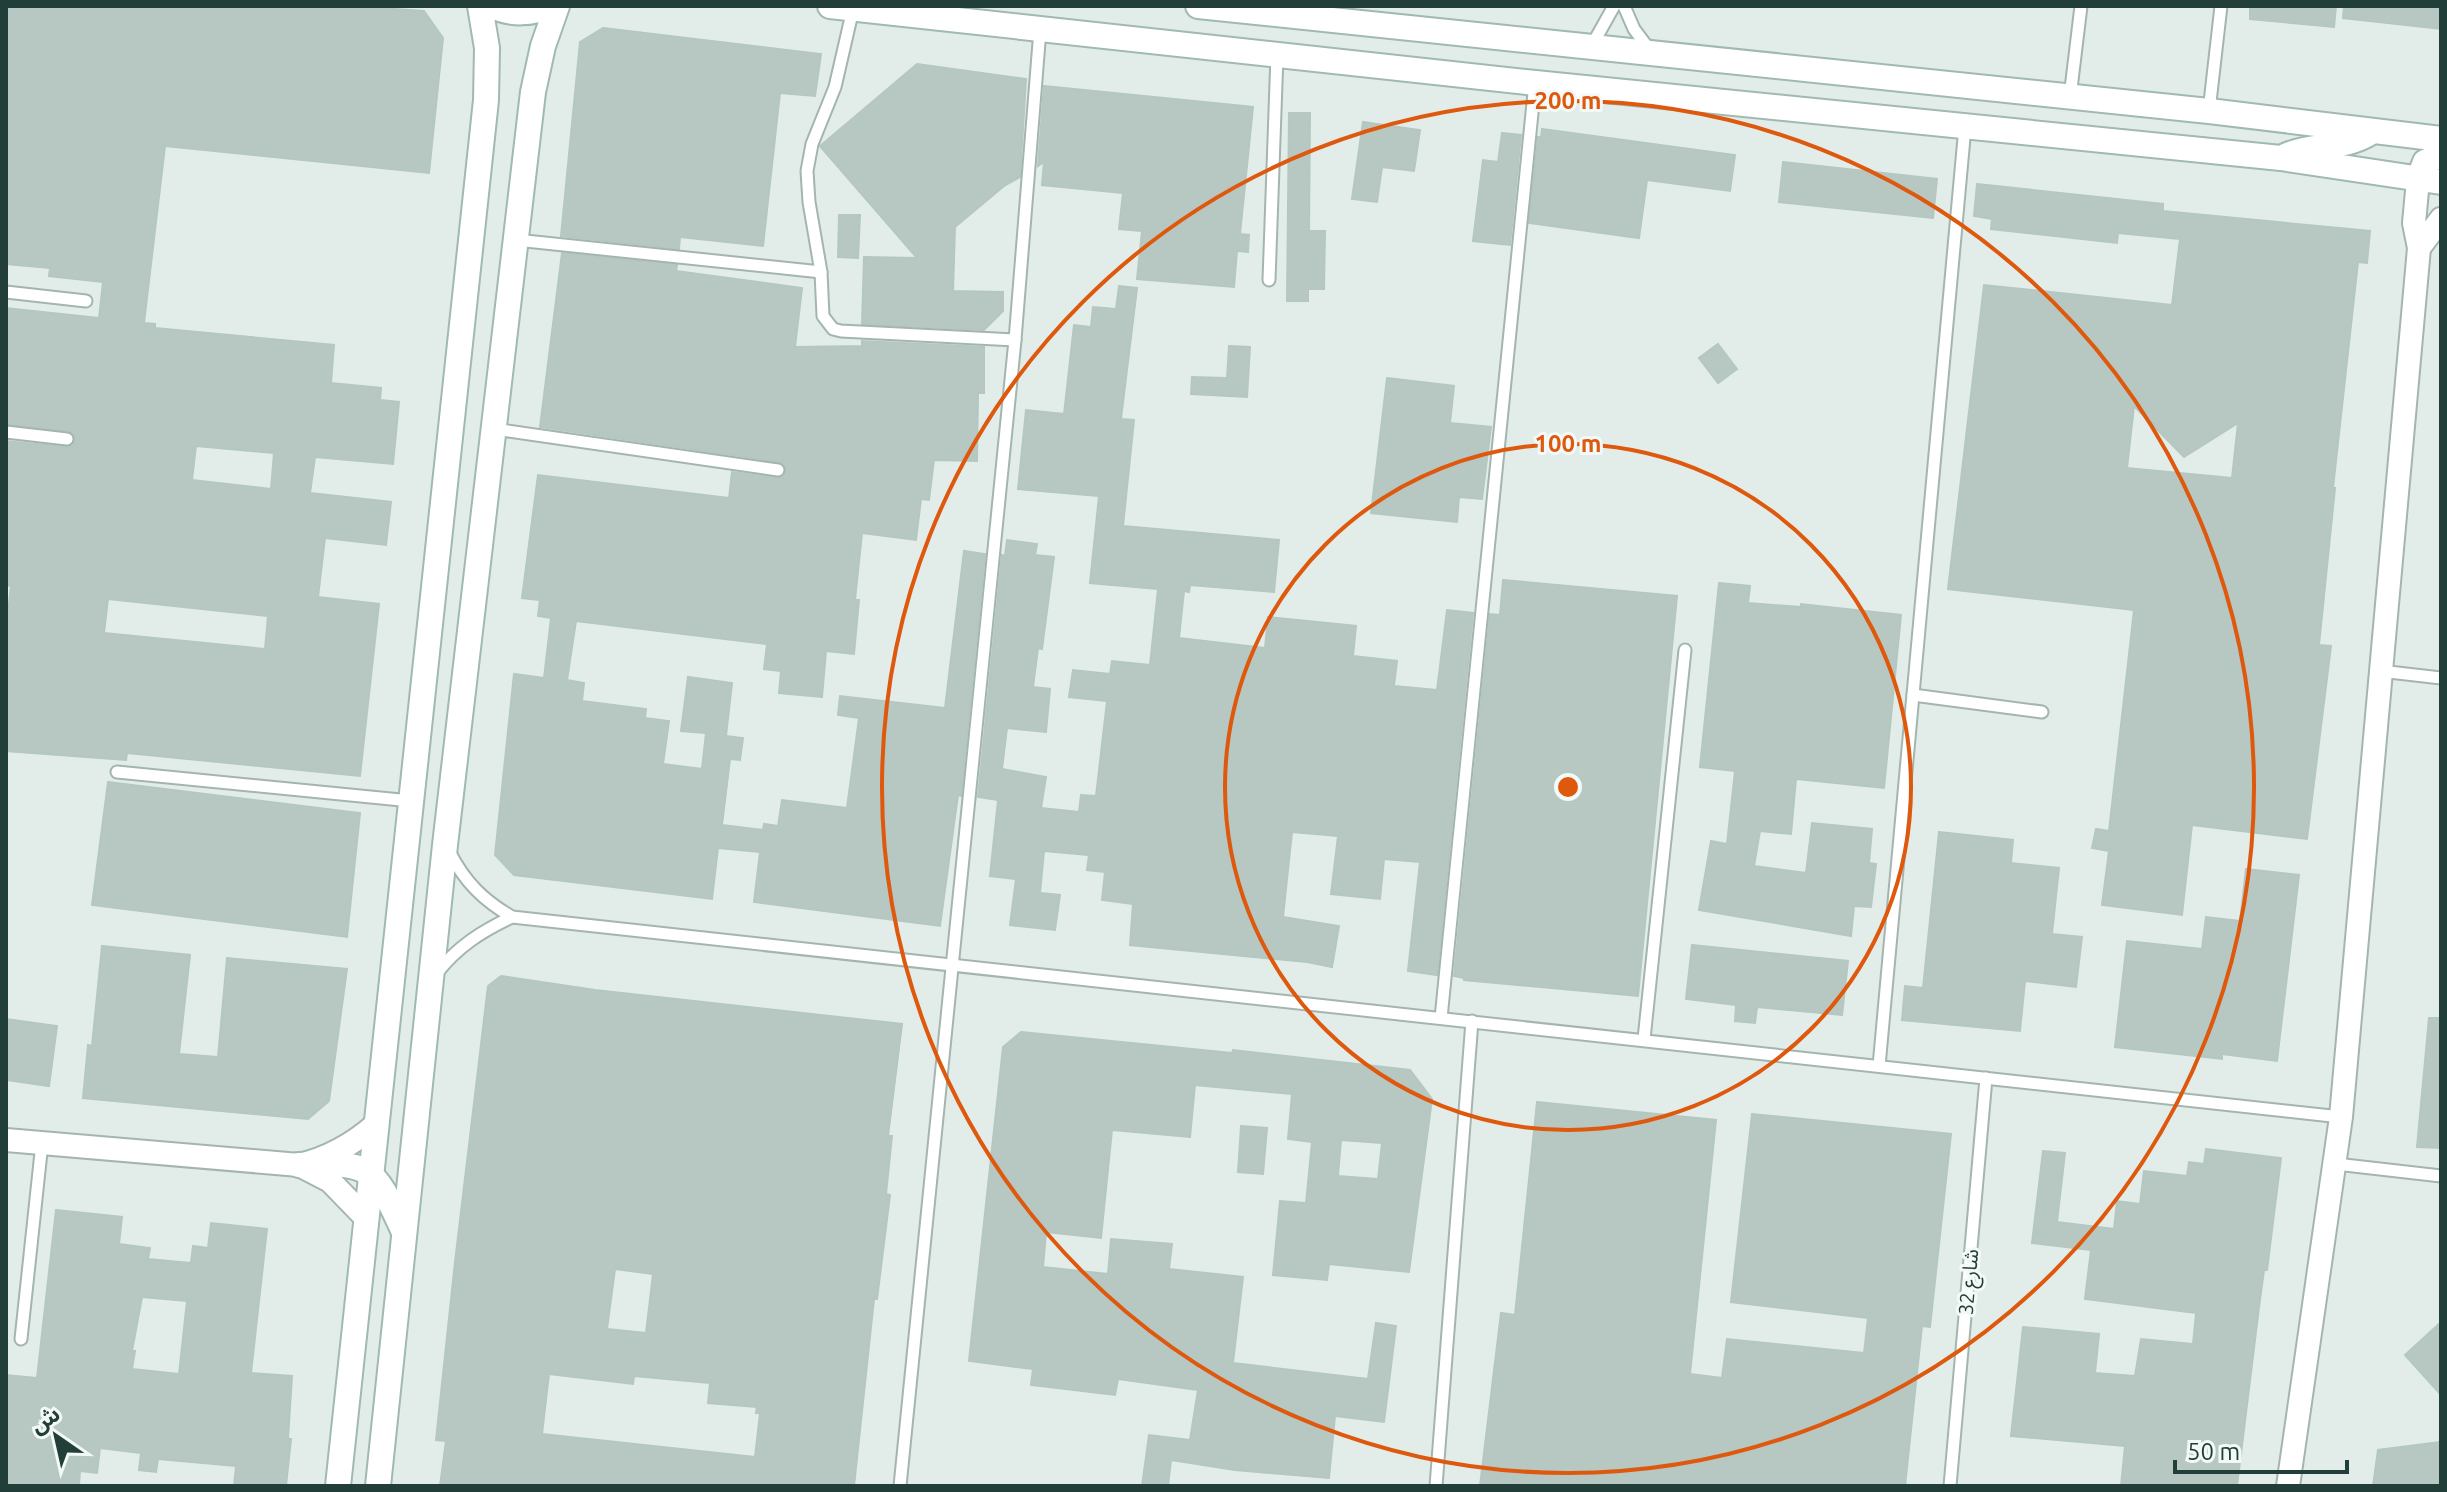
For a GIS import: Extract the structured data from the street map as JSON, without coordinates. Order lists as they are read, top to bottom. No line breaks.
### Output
{"streets":{"lane":["شارع 32"]},"scale_bar":"50 m","north":"top left","rings":["200 m","100 m"]}
